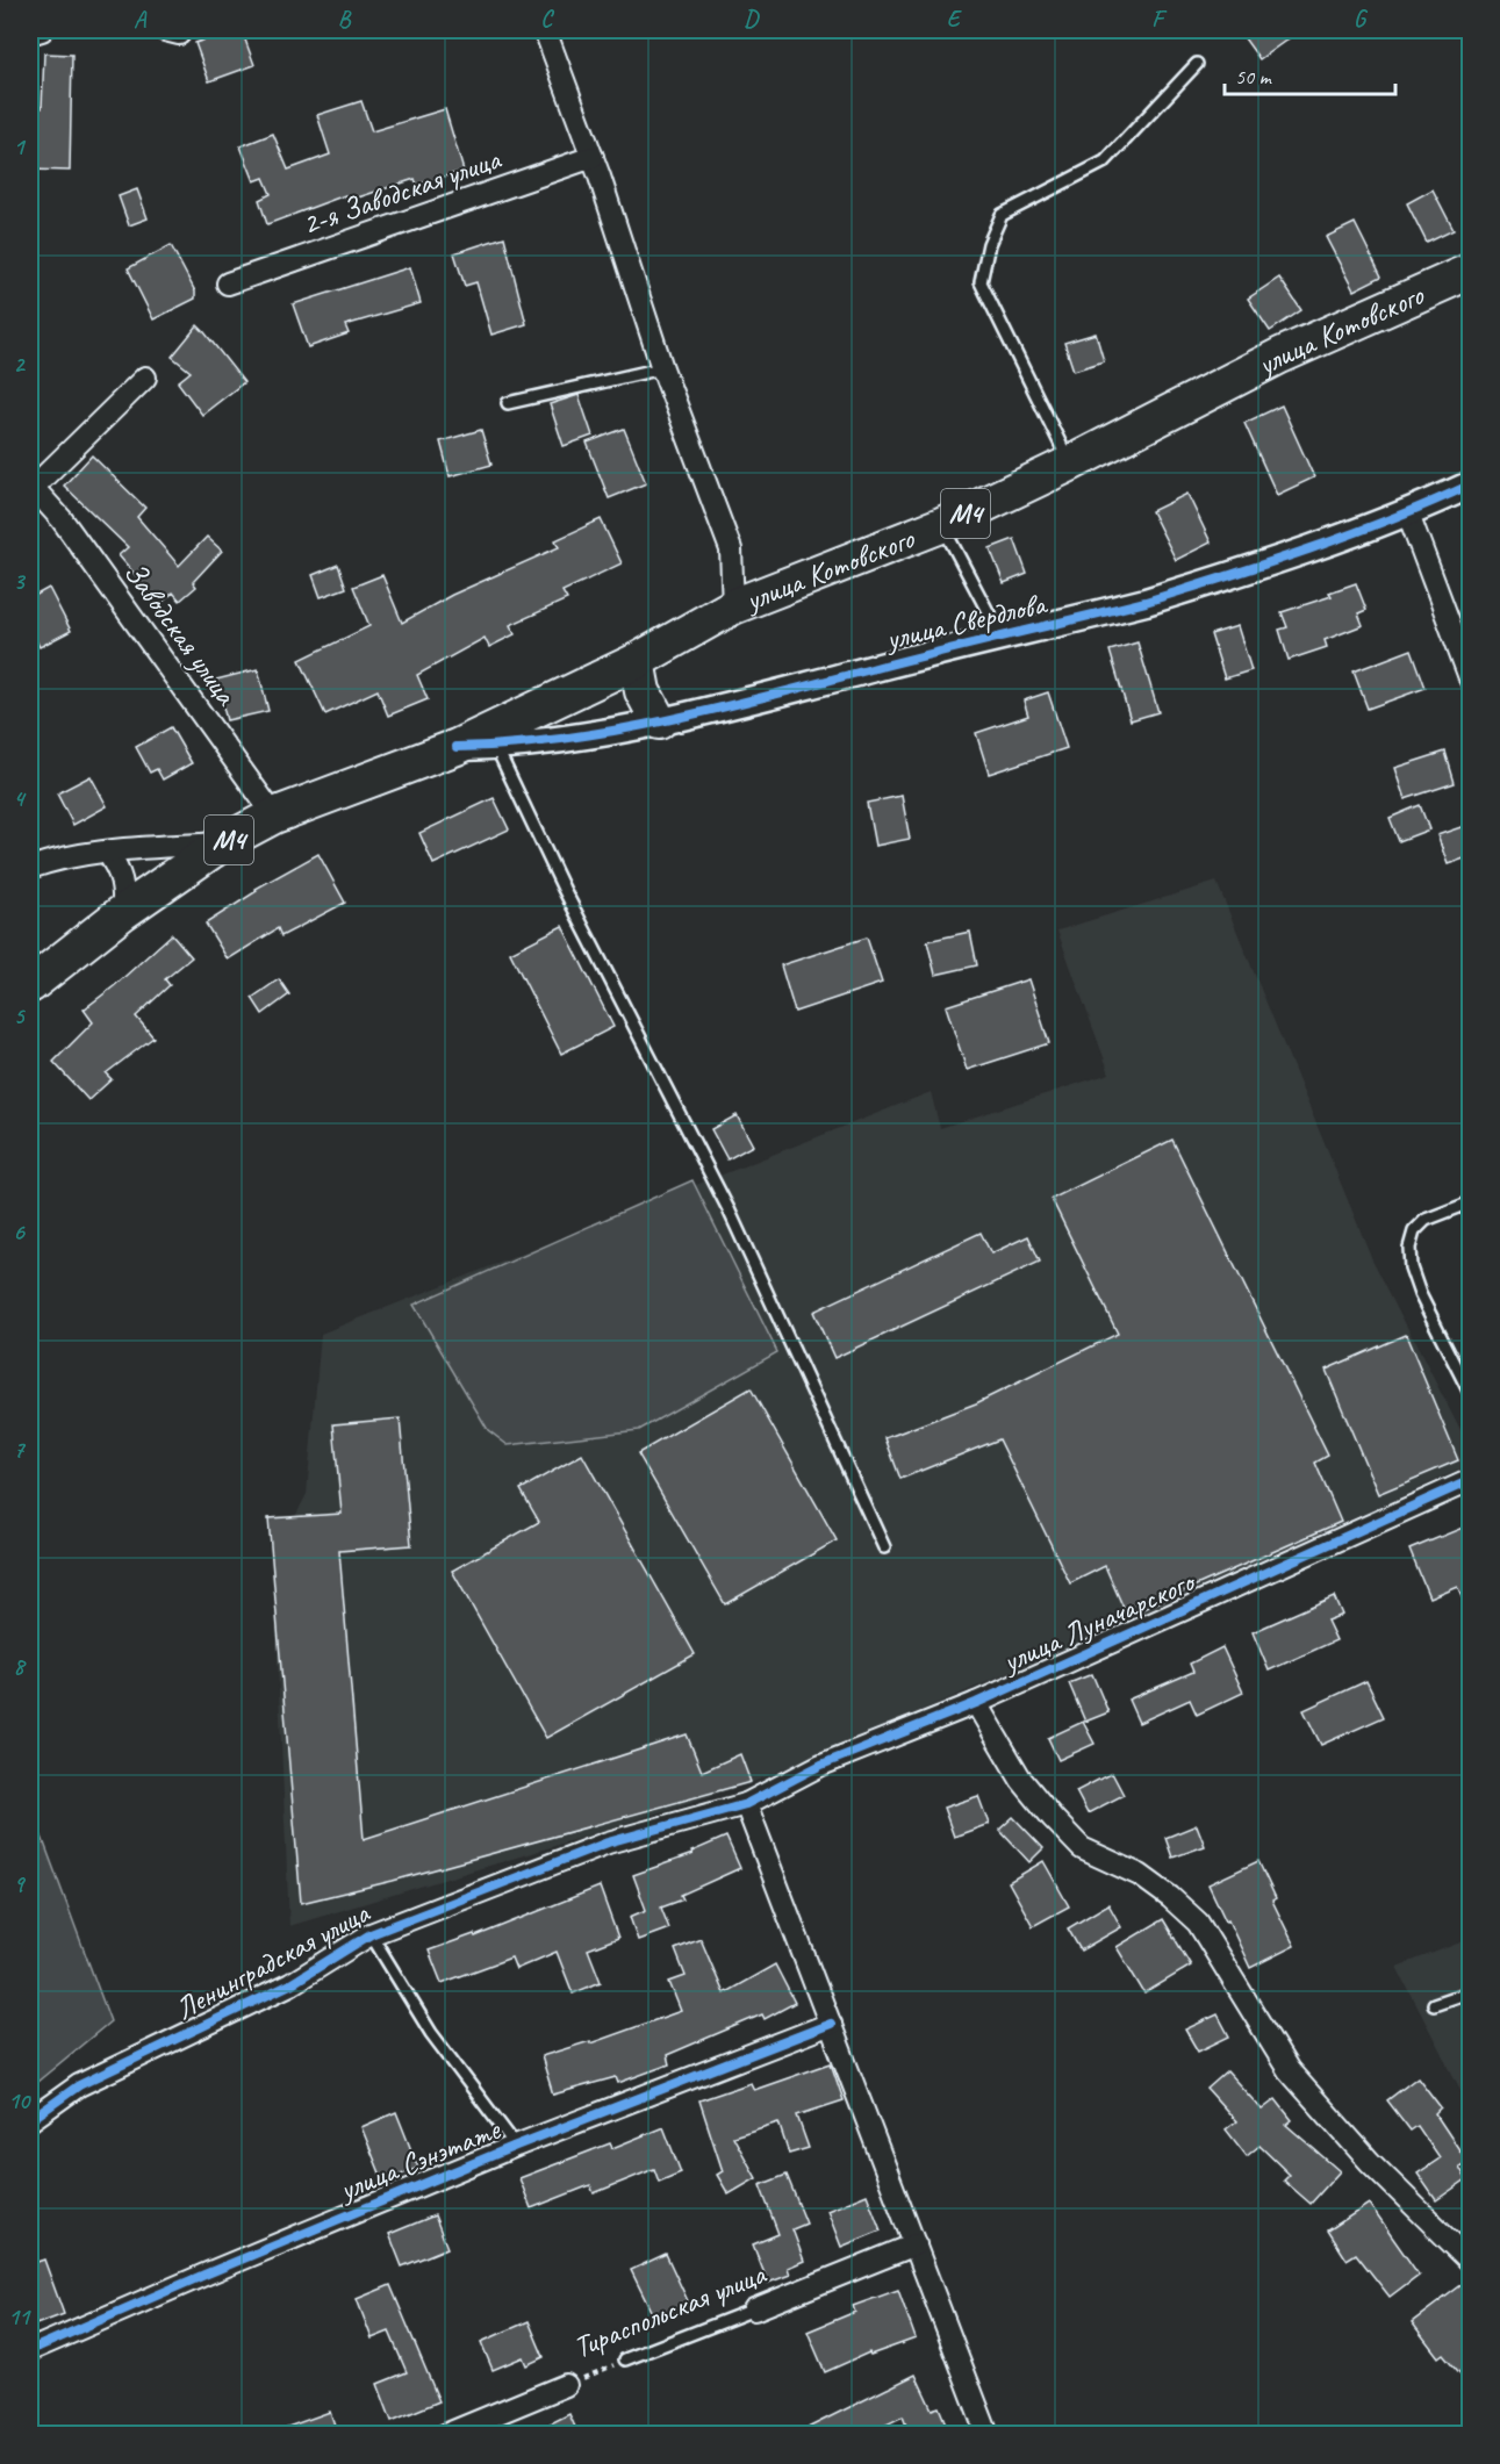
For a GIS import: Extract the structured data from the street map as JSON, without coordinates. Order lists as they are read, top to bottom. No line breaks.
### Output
{"streets":{"highway":["улица Котовского","M4","улица Свердлова"],"street":["2-я Заводская улица","Заводская улица","улица Луначарского","Ленинградская улица","улица Сэнэтате","Тираспольская улица"]},"crossings":[["улица Котовского","улица Свердлова"],["улица Свердлова","Заводская улица"],["улица Луначарского","Ленинградская улица"]],"scale_bar":"50 m","grid":{"columns":["A","B","C","D","E","F","G"],"rows":["1","2","3","4","5","6","7","8","9","10","11"]}}
